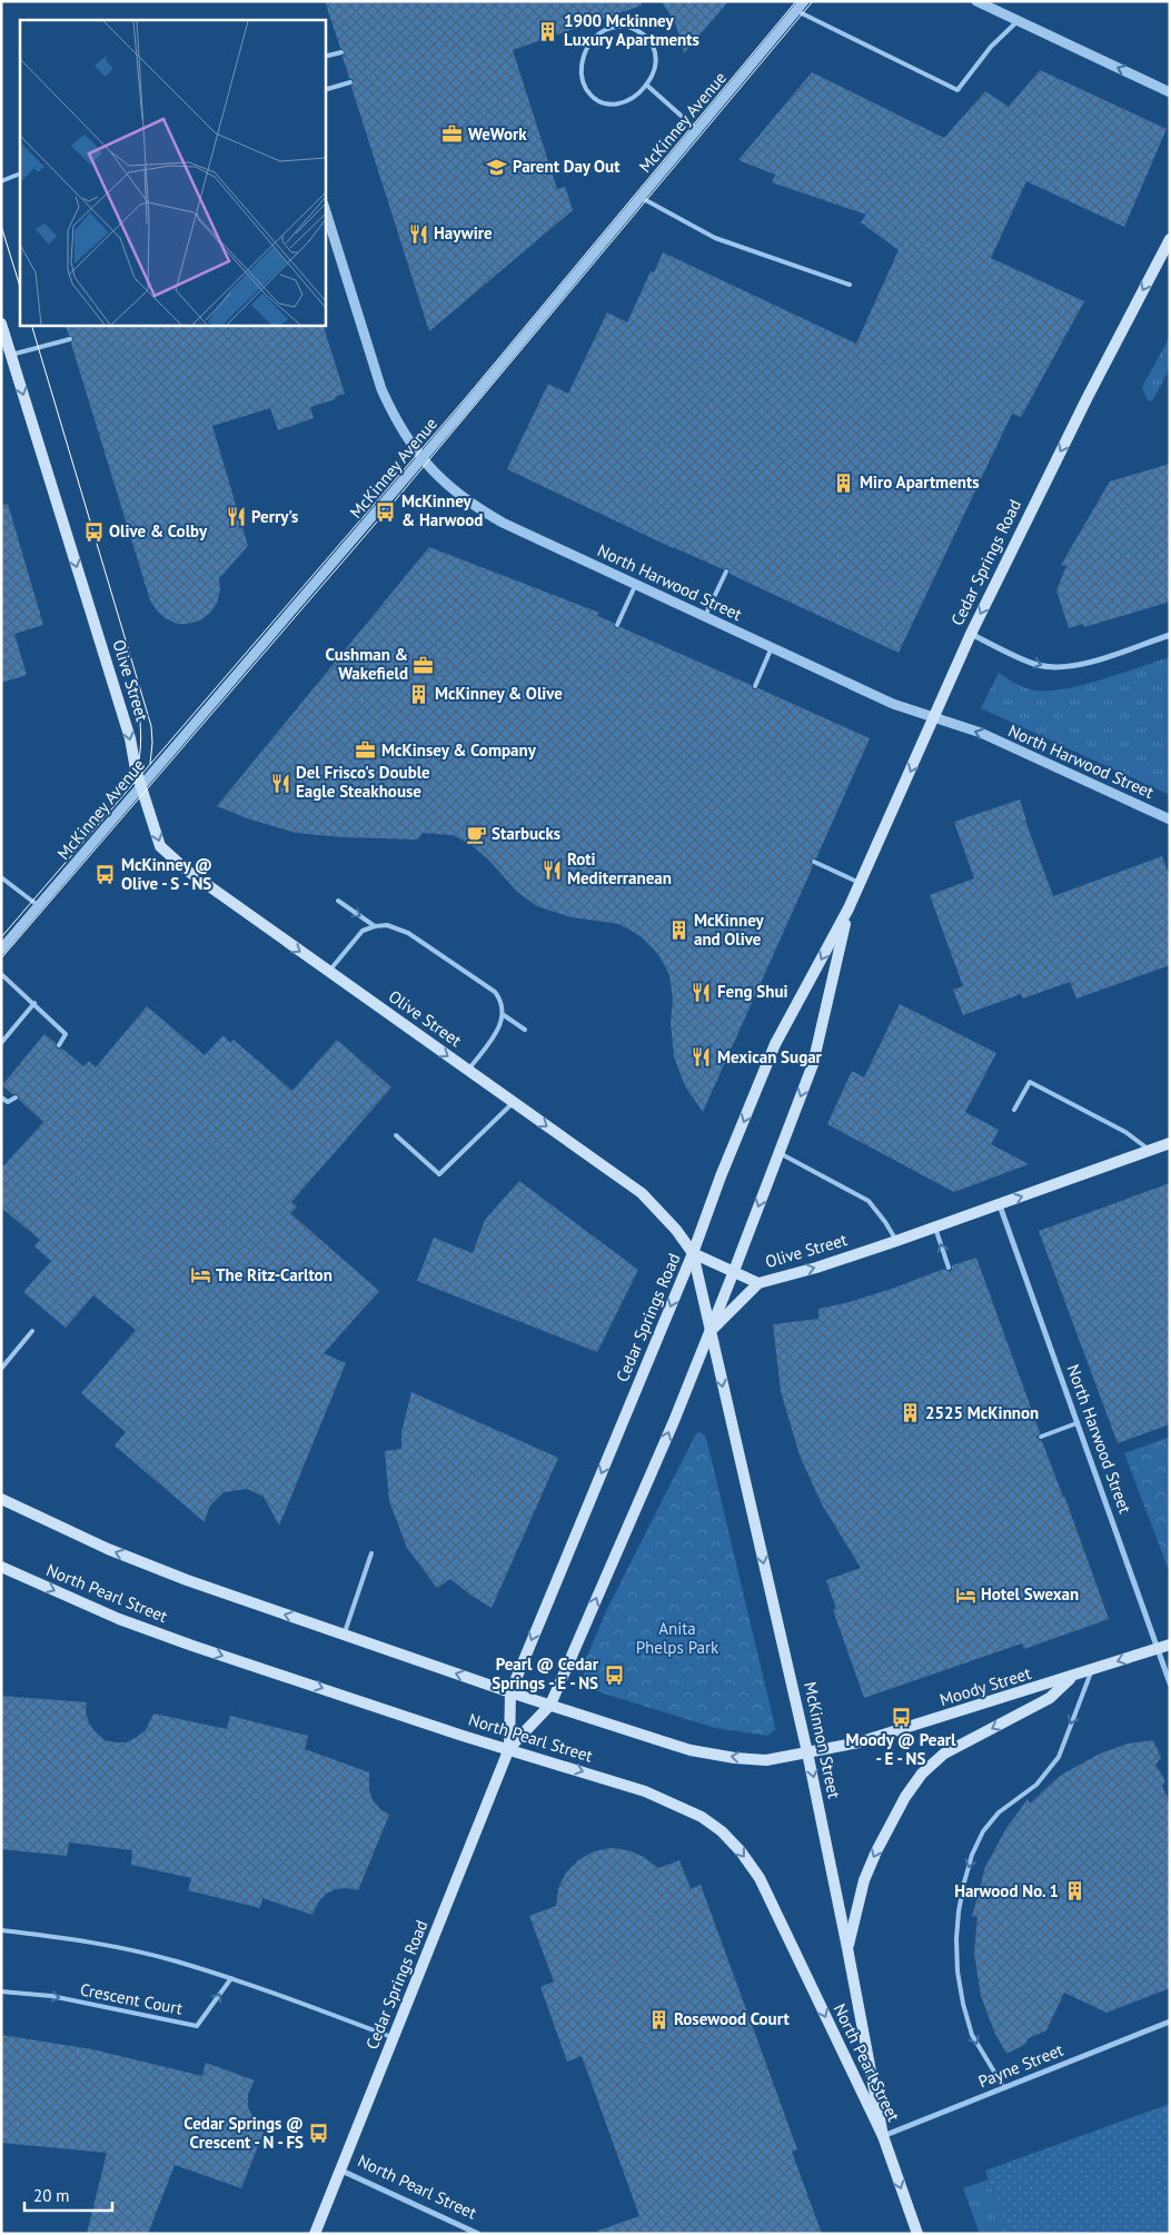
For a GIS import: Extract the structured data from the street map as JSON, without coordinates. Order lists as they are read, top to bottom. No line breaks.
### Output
{"streets":{"main road":["Cedar Springs Road","Olive Street","North Pearl Street","Moody Street","McKinnon Street"],"street":["McKinney Avenue","North Harwood Street","Payne Street"],"lane":["Crescent Court"]},"crossings":[["McKinney Avenue","North Harwood Street"],["McKinney Avenue","Olive Street"],["Cedar Springs Road","North Harwood Street"],["Cedar Springs Road","Olive Street"],["Cedar Springs Road","North Pearl Street"],["Cedar Springs Road","McKinnon Street"],["North Harwood Street","Olive Street"],["North Harwood Street","Moody Street"],["Olive Street","McKinnon Street"],["North Pearl Street","McKinnon Street"],["North Pearl Street","Payne Street"],["Moody Street","McKinnon Street"],["McKinnon Street","Payne Street"]],"one_way":["Olive Street","McKinnon Street","Crescent Court"],"parks":["Anita Phelps Park"],"places":{"building":["1900 Mckinney Luxury Apartments","Miro Apartments","McKinney & Olive","McKinney and Olive","2525 McKinnon","Harwood No. 1","Rosewood Court"],"office":["WeWork","Cushman & Wakefield","McKinsey & Company"],"school or university":["Parent Day Out"],"restaurant":["Haywire","Perry's","Del Frisco's Double Eagle Steakhouse","Roti Mediterranean","Feng Shui","Mexican Sugar"],"bus stop":["McKinney & Harwood","Olive & Colby","McKinney @ Olive - S - NS","Pearl @ Cedar Springs - E - NS","Moody @ Pearl - E - NS","Cedar Springs @ Crescent - N - FS"],"cafe":["Starbucks"],"hotel":["The Ritz-Carlton","Hotel Swexan"]},"scale_bar":"20 m"}
